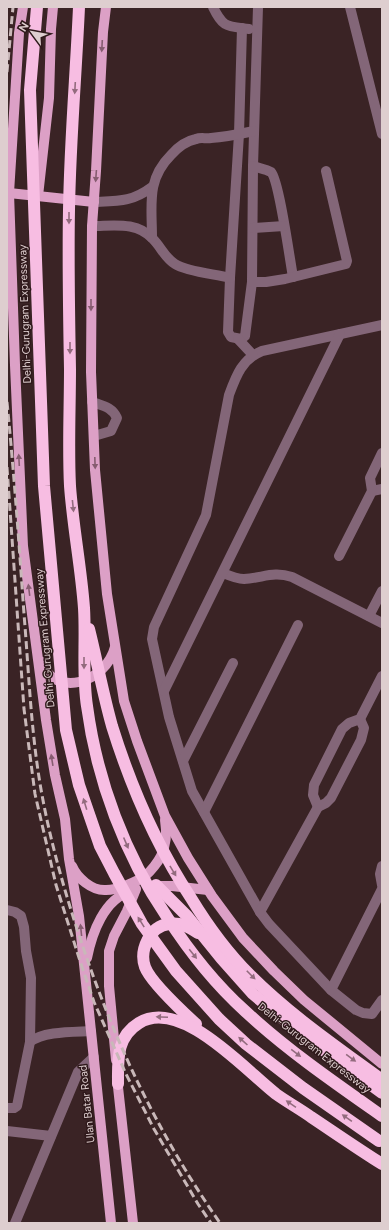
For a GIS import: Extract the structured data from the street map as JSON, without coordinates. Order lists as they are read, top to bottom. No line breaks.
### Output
{"streets":{"highway":["Delhi-Gurugram Expressway"],"main road":["Ulan Batar Road"]},"north":"top left"}
